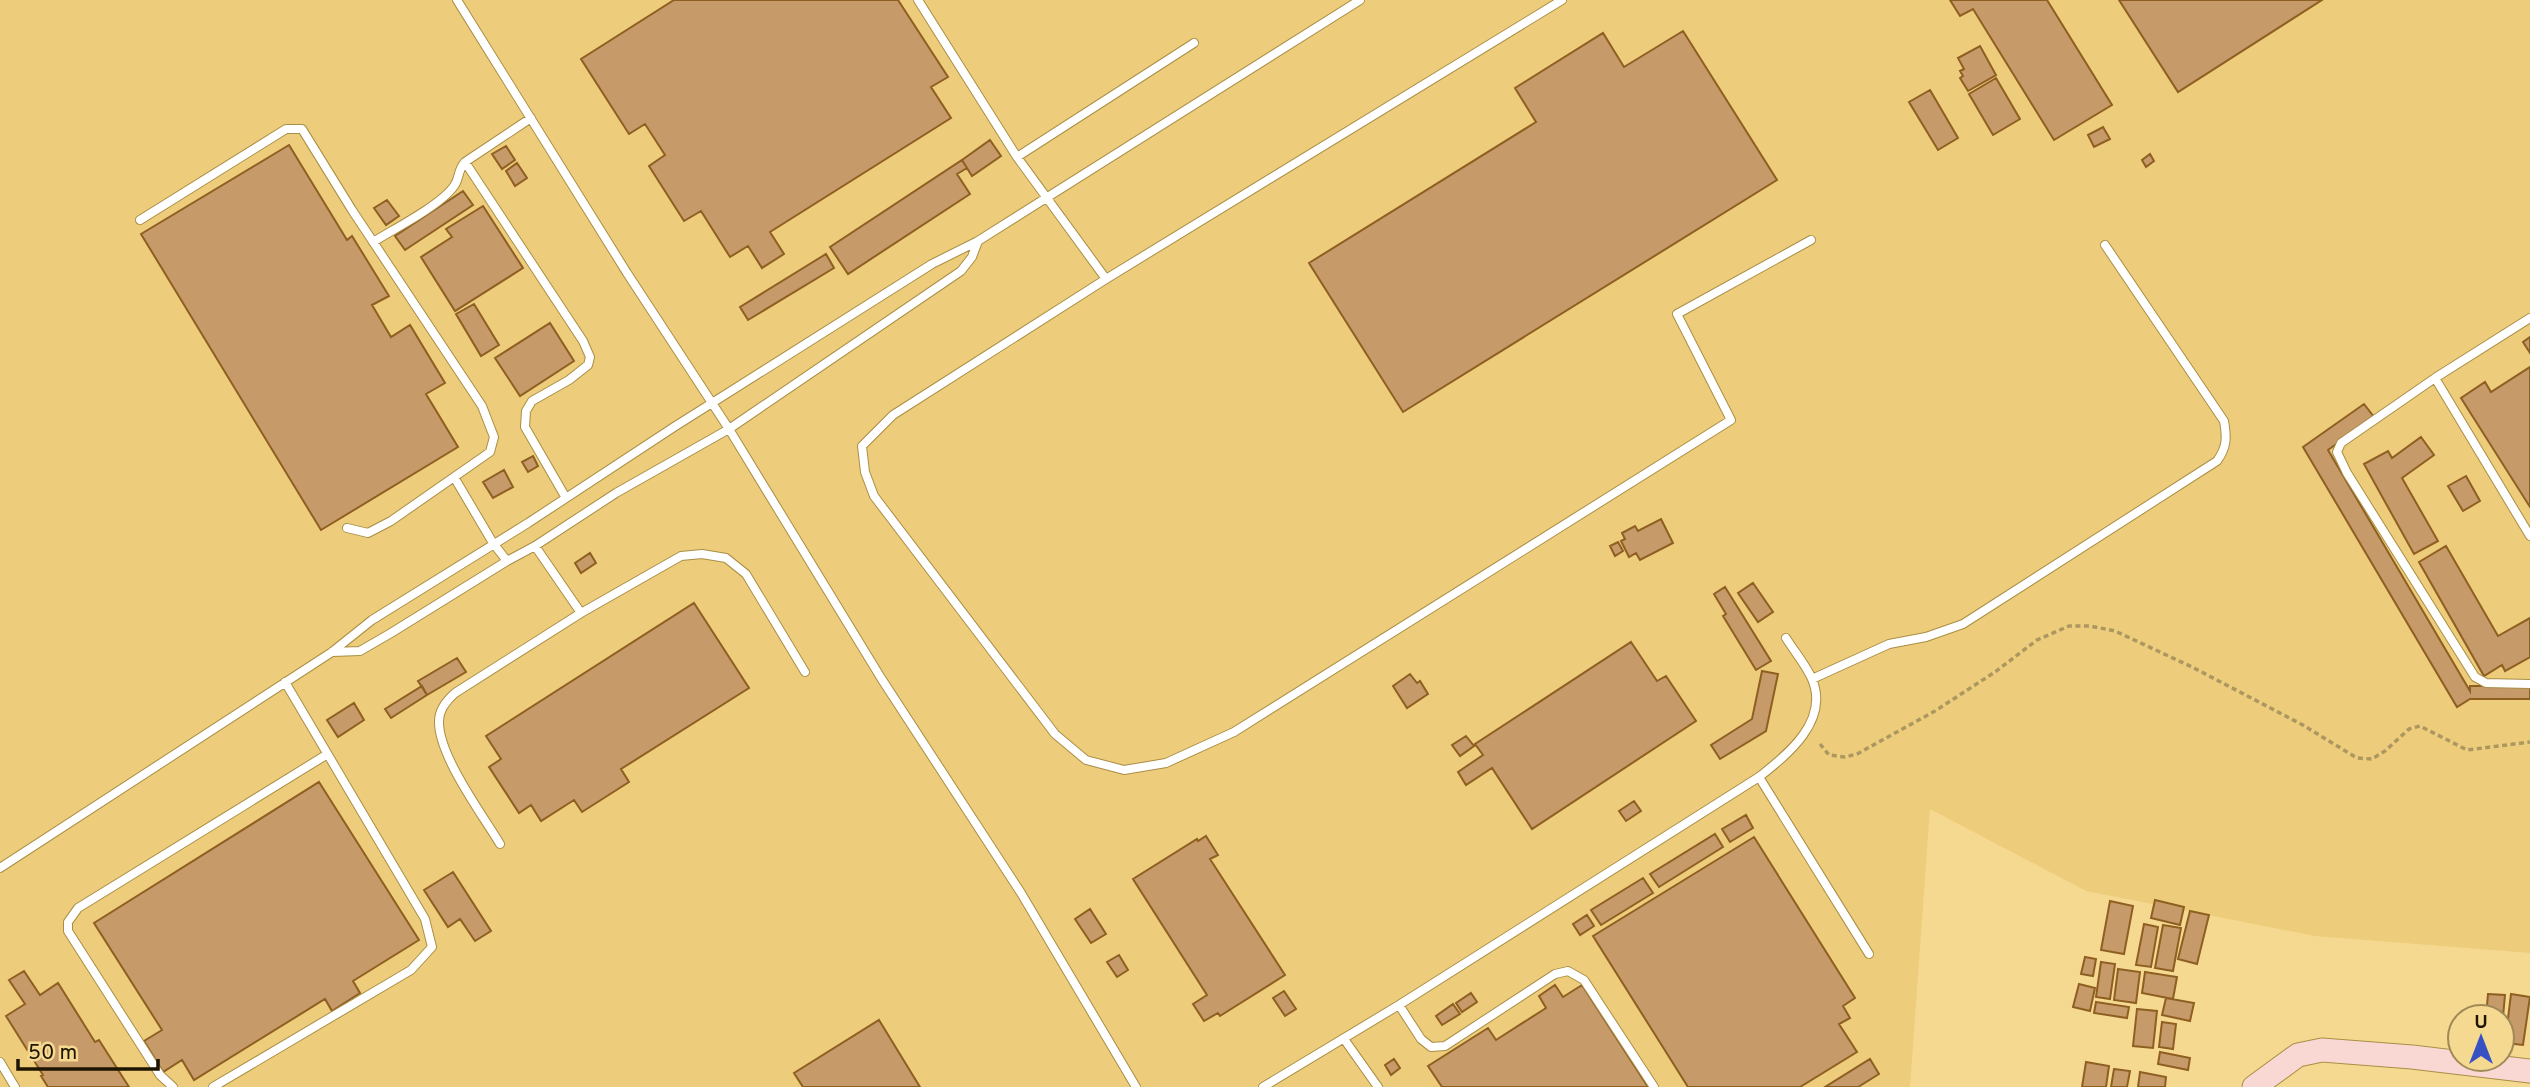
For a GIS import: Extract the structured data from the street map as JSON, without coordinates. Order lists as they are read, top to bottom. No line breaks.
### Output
{"scale_bar":"50 m","north":"top"}
